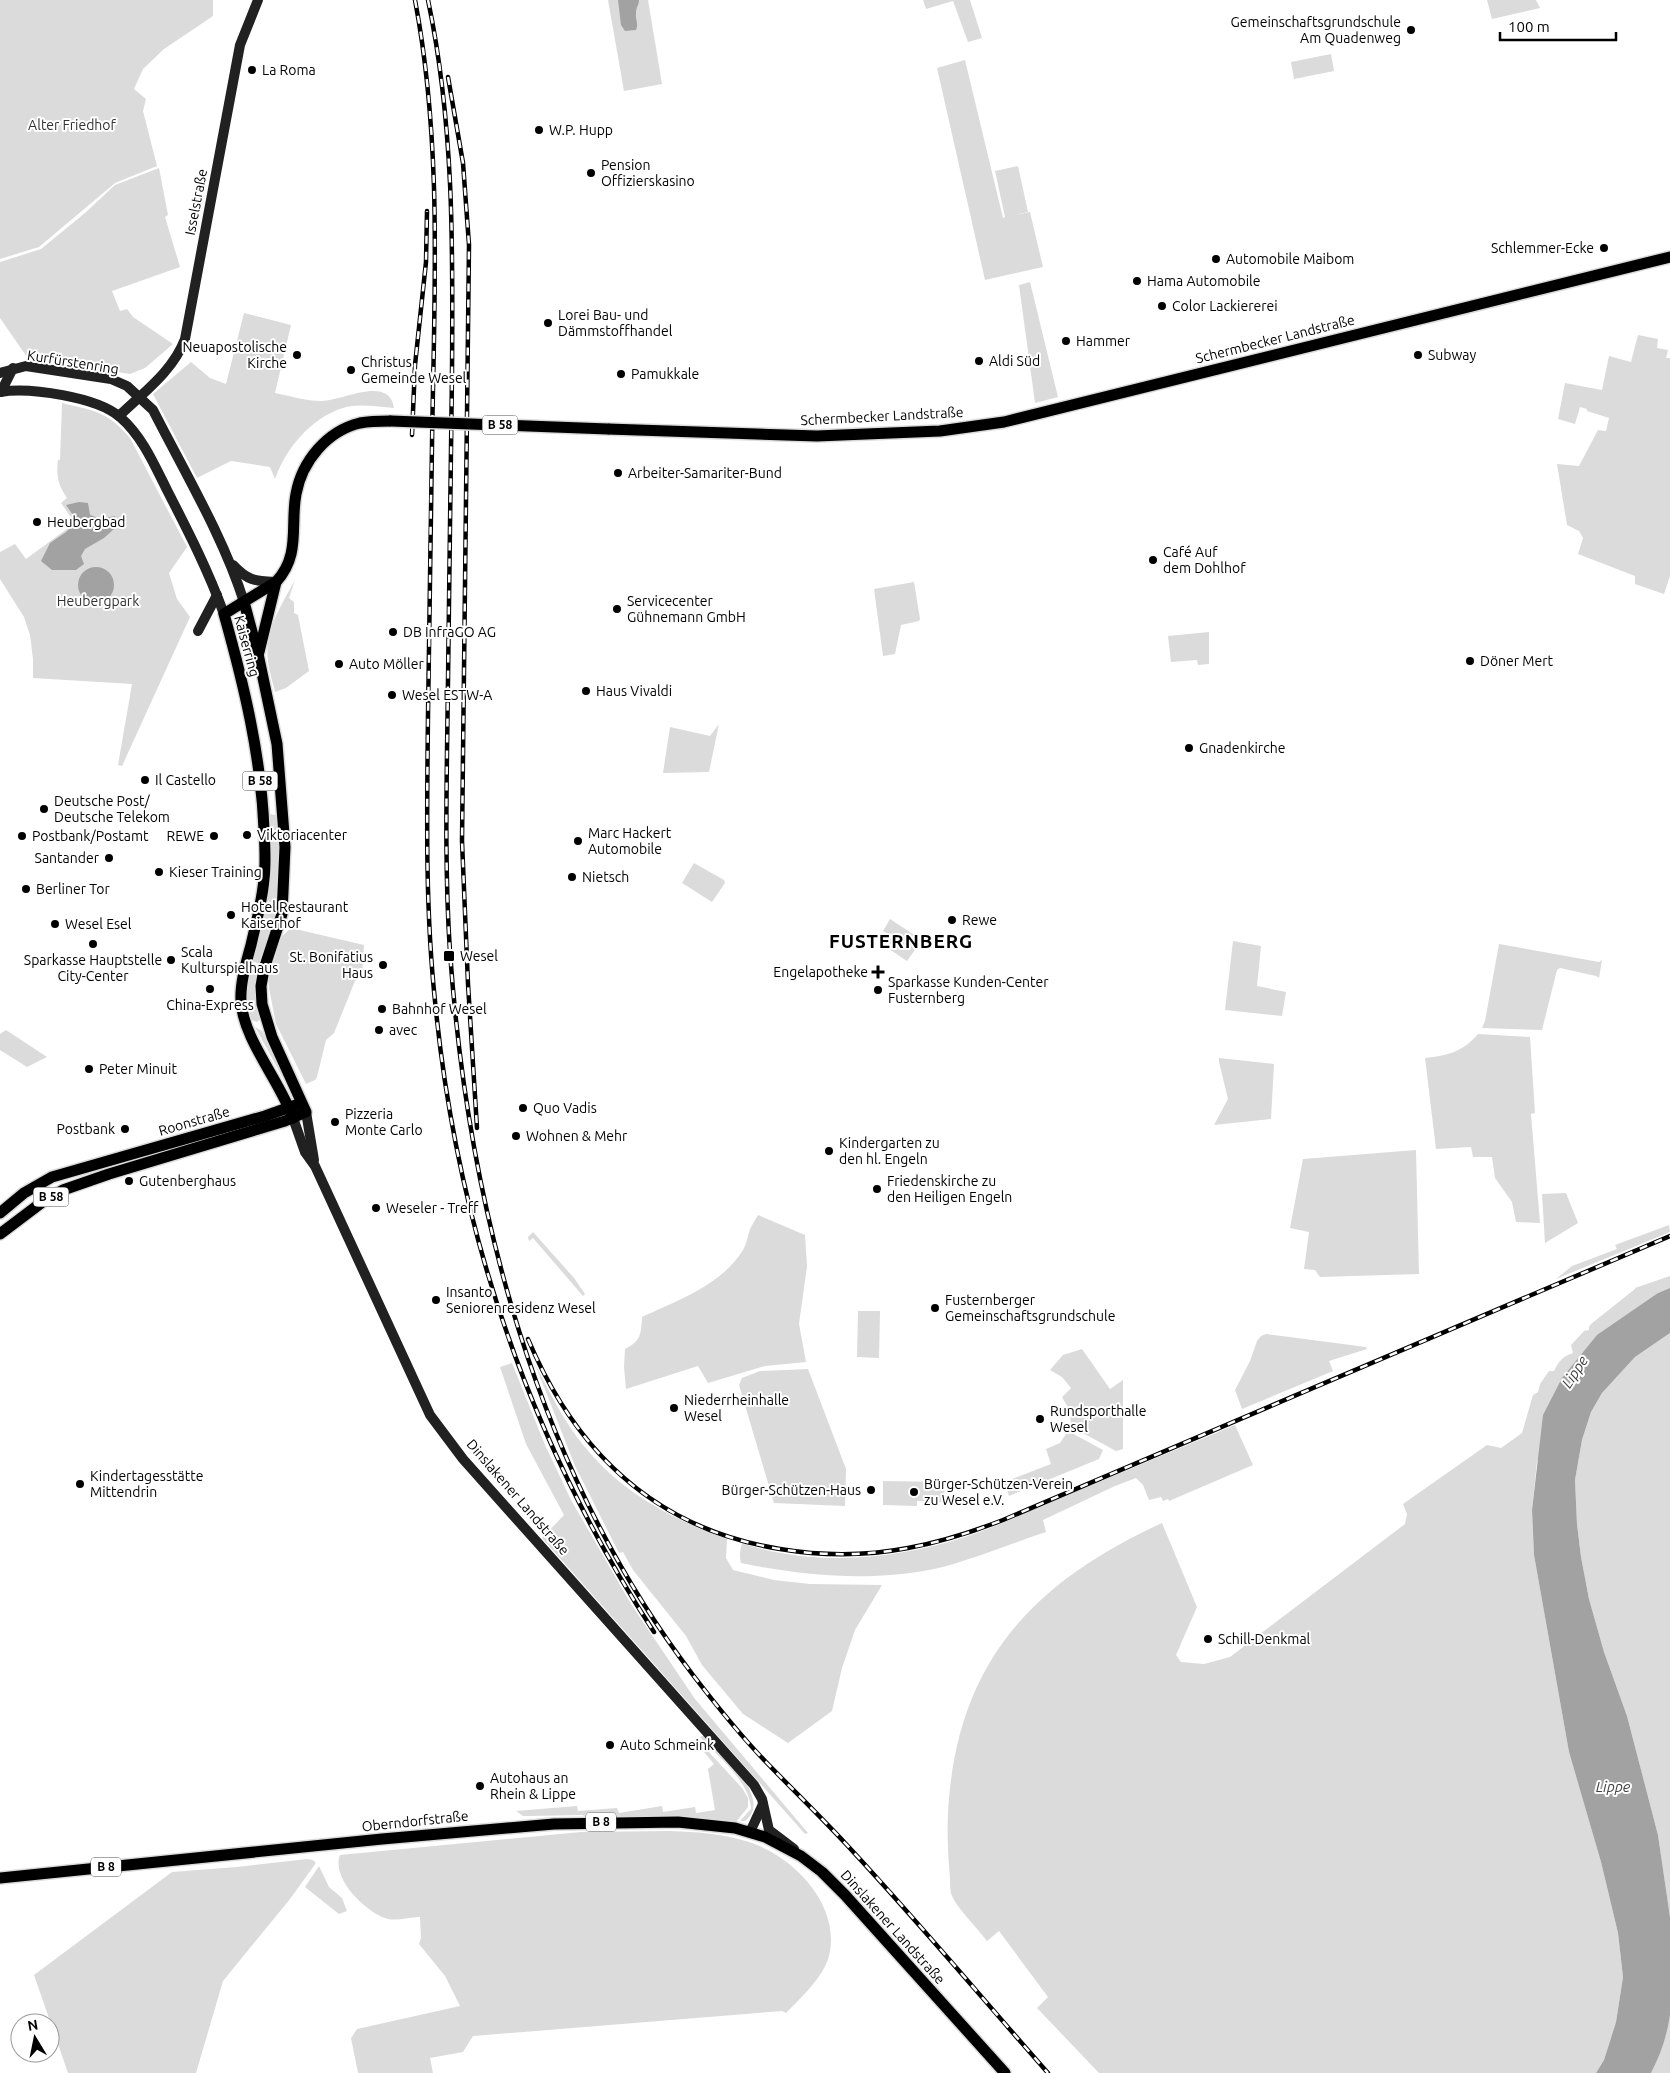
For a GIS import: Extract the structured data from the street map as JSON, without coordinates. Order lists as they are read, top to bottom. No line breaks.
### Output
{"streets":{"main road":["Isselstraße","Schermbecker Landstraße","Kurfürstenring","B 58","Kaiserring","Roonstraße","Dinslakener Landstraße","Oberndorfstraße","B 8"]},"crossings":[["Isselstraße","Kurfürstenring"],["Isselstraße","Kaiserring"],["Schermbecker Landstraße","B 58"],["Schermbecker Landstraße","Kaiserring"],["Kurfürstenring","Kaiserring"],["B 58","Kaiserring"],["B 58","Roonstraße"],["B 58","Dinslakener Landstraße"],["Roonstraße","Dinslakener Landstraße"],["Dinslakener Landstraße","Oberndorfstraße"]],"districts":["FUSTERNBERG"],"water":["Lippe"],"parks":["Alter Friedhof","Heubergpark"],"places":{"other":["Gemeinschaftsgrundschule Am Quadenweg","La Roma","W.P. Hupp","Pension Offizierskasino","Schlemmer-Ecke","Automobile Maibom","Hama Automobile","Color Lackiererei","Lorei Bau- und Dämmstoffhandel","Hammer","Neuapostolische Kirche","Subway","Aldi Süd","Christus Gemeinde Wesel","Pamukkale","Arbeiter-Samariter-Bund","Heubergbad","Café Auf dem Dohlhof","Servicecenter Gühnemann GmbH","DB InfraGO AG","Döner Mert","Auto Möller","Haus Vivaldi","Wesel ESTW-A","Gnadenkirche","Il Castello","Deutsche Post/ Deutsche Telekom","Viktoriacenter","Postbank/Postamt","REWE","Marc Hackert Automobile","Santander","Kieser Training","Nietsch","Berliner Tor","Hotel Restaurant Kaiserhof","Rewe","Wesel Esel","Sparkasse Hauptstelle City-Center","Scala Kulturspielhaus","St. Bonifatius Haus","China-Express","Sparkasse Kunden-Center Fusternberg","Bahnhof Wesel","avec","Peter Minuit","Quo Vadis","Pizzeria Monte Carlo","Postbank","Wohnen & Mehr","Kindergarten zu den hl. Engeln","Gutenberghaus","Friedenskirche zu den Heiligen Engeln","Weseler - Treff","Insanto Seniorenresidenz Wesel","Fusternberger Gemeinschaftsgrundschule","Niederrheinhalle Wesel","Rundsporthalle Wesel","Kindertagesstätte Mittendrin","Bürger-Schützen-Haus","Bürger-Schützen-Verein zu Wesel e.V.","Schill-Denkmal","Auto Schmeink","Autohaus an Rhein & Lippe"],"transit":["Wesel"],"health":["Engelapotheke"]},"scale_bar":"100 m","north":"top"}
